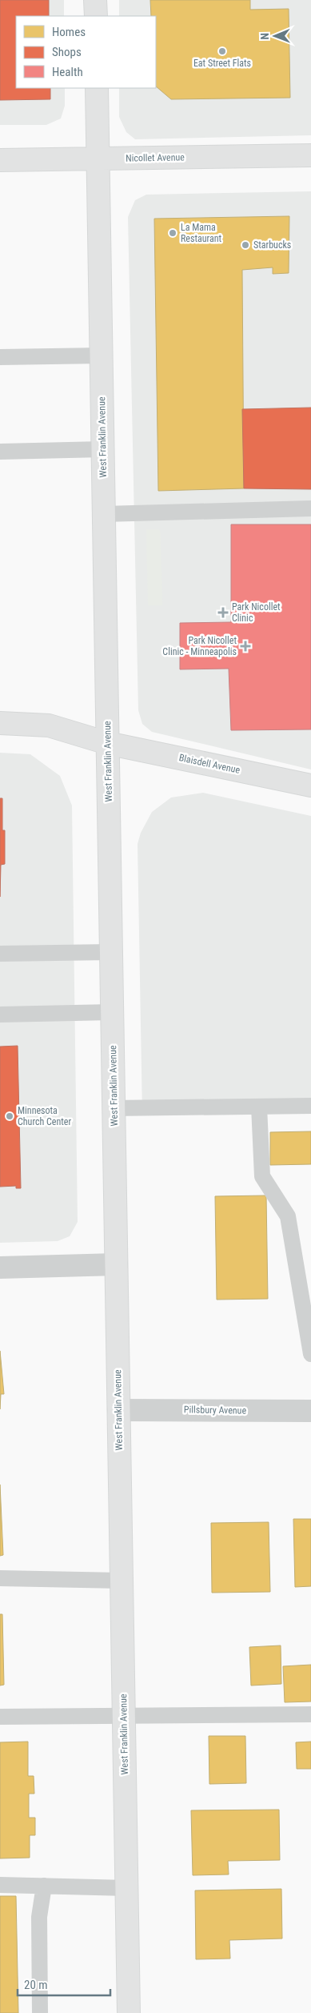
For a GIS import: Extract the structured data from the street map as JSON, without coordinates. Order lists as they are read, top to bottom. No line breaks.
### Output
{"streets":{"main road":["Nicollet Avenue","West Franklin Avenue","Blaisdell Avenue"],"street":["Pillsbury Avenue"]},"crossings":[["Nicollet Avenue","West Franklin Avenue"],["West Franklin Avenue","Blaisdell Avenue"],["West Franklin Avenue","Pillsbury Avenue"]],"places":{"other":["Eat Street Flats","La Mama Restaurant","Starbucks","Minnesota Church Center"],"health":["Park Nicollet Clinic","Park Nicollet Clinic - Minneapolis"]},"legend":["Homes","Shops","Health"],"scale_bar":"20 m","north":"left"}
